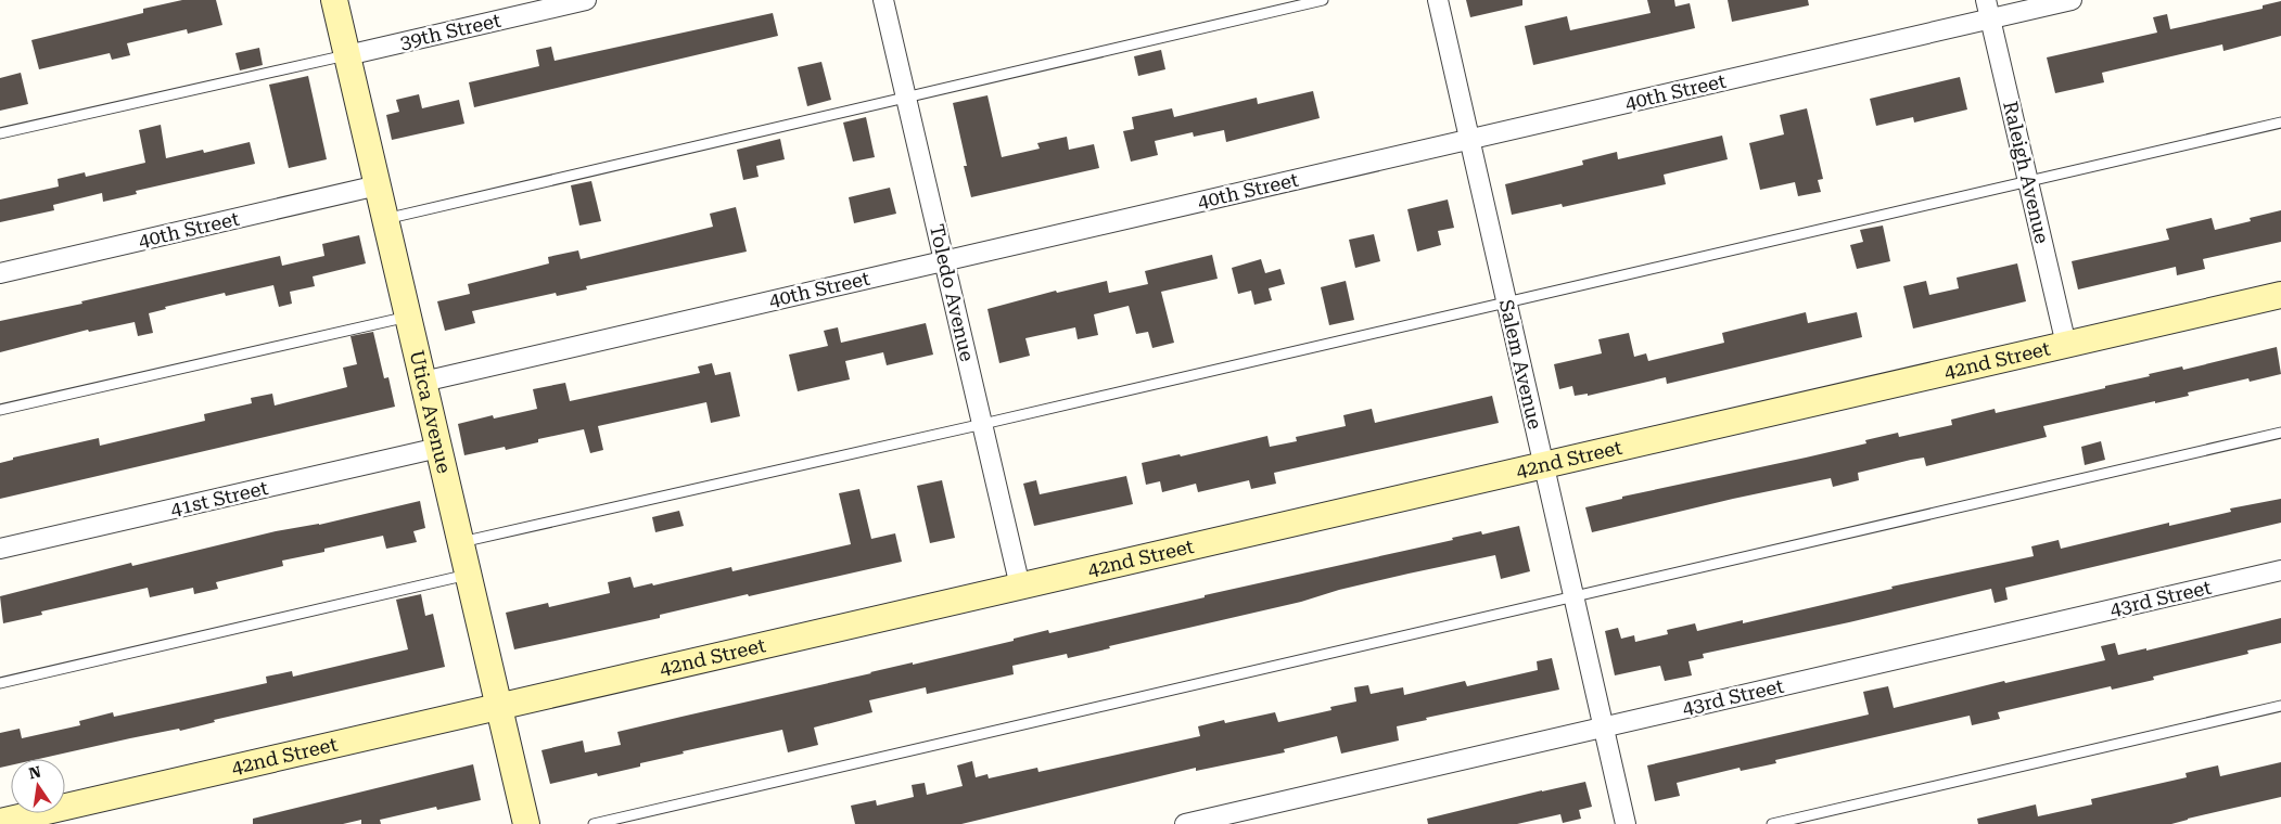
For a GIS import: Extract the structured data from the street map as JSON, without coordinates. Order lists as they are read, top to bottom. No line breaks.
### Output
{"streets":{"street":["39th Street","40th Street","Raleigh Avenue","Toledo Avenue","42nd Street","Salem Avenue","Utica Avenue","41st Street","43rd Street"]},"crossings":[["39th Street","Utica Avenue"],["40th Street","Raleigh Avenue"],["40th Street","Toledo Avenue"],["40th Street","Salem Avenue"],["40th Street","Utica Avenue"],["Raleigh Avenue","42nd Street"],["Toledo Avenue","42nd Street"],["42nd Street","Salem Avenue"],["42nd Street","Utica Avenue"],["Salem Avenue","43rd Street"],["Utica Avenue","41st Street"]],"north":"top"}
